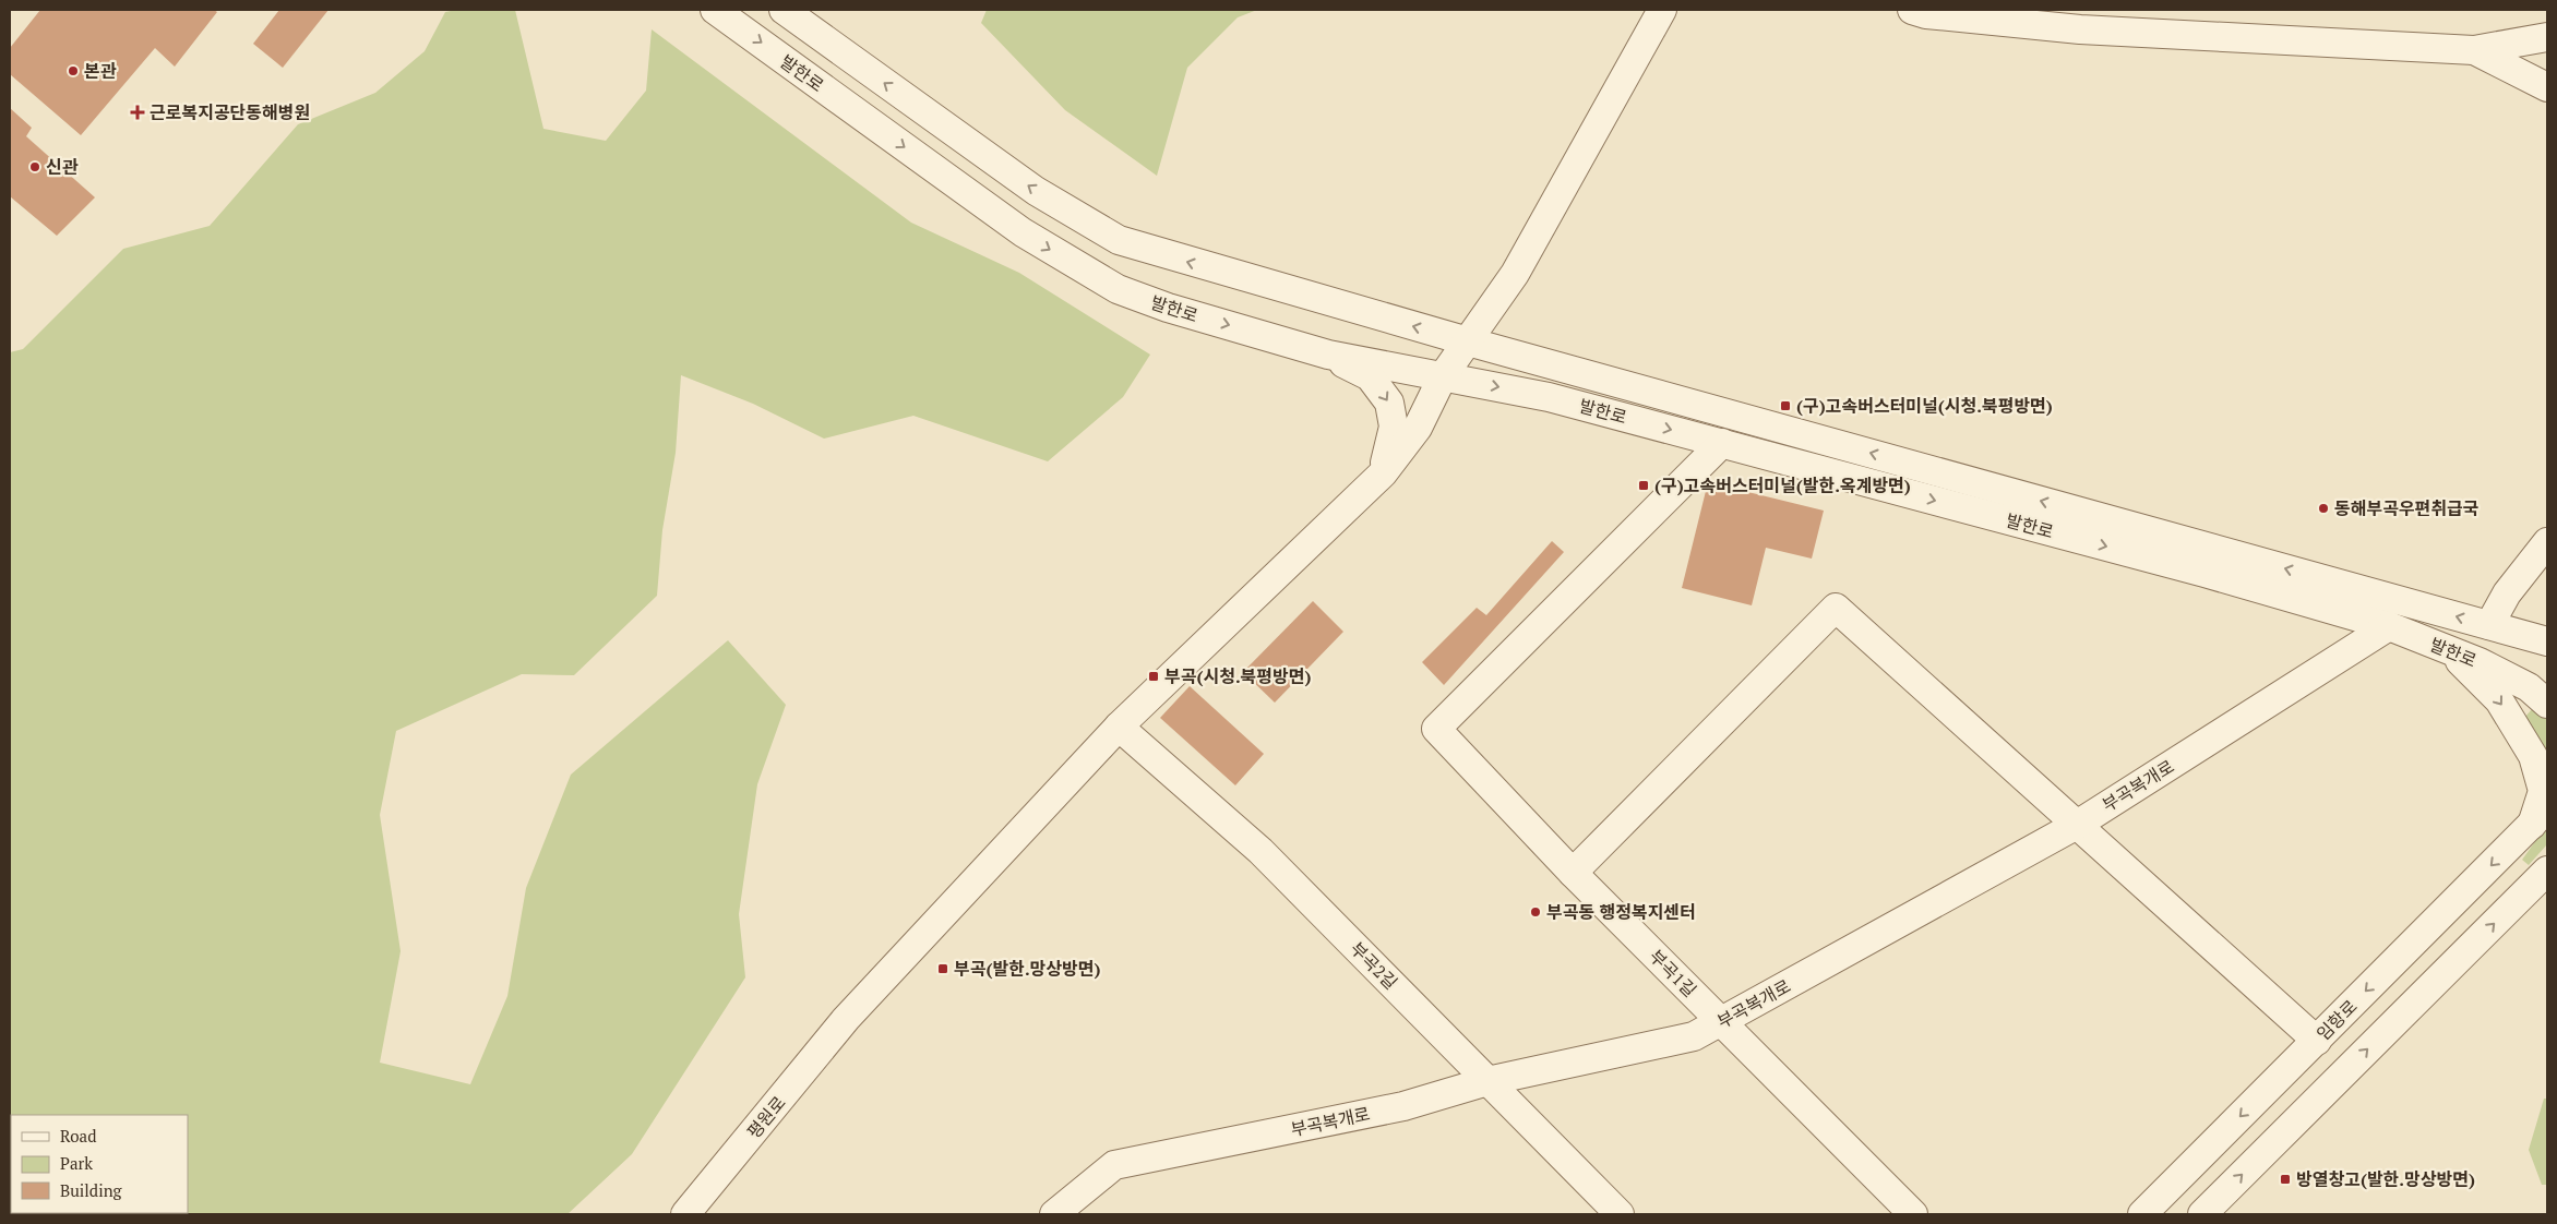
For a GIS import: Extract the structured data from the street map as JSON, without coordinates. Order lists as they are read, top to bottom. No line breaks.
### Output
{"streets":{"street":["발한로","부곡복개로","부곡2길","부곡1길","임항로","평원로"]},"crossings":[["발한로","부곡복개로"],["발한로","부곡1길"],["발한로","평원로"],["부곡복개로","부곡2길"],["부곡복개로","부곡1길"],["부곡2길","평원로"]],"places":{"other":["본관","신관","동해부곡우편취급국","부곡동 행정복지센터"],"health":["근로복지공단동해병원"],"transit":["(구)고속버스터미널(시청.북평방면)","(구)고속버스터미널(발한.옥계방면)","부곡(시청.북평방면)","부곡(발한.망상방면)","방열창고(발한.망상방면)"]},"legend":["Road","Park","Building"]}
